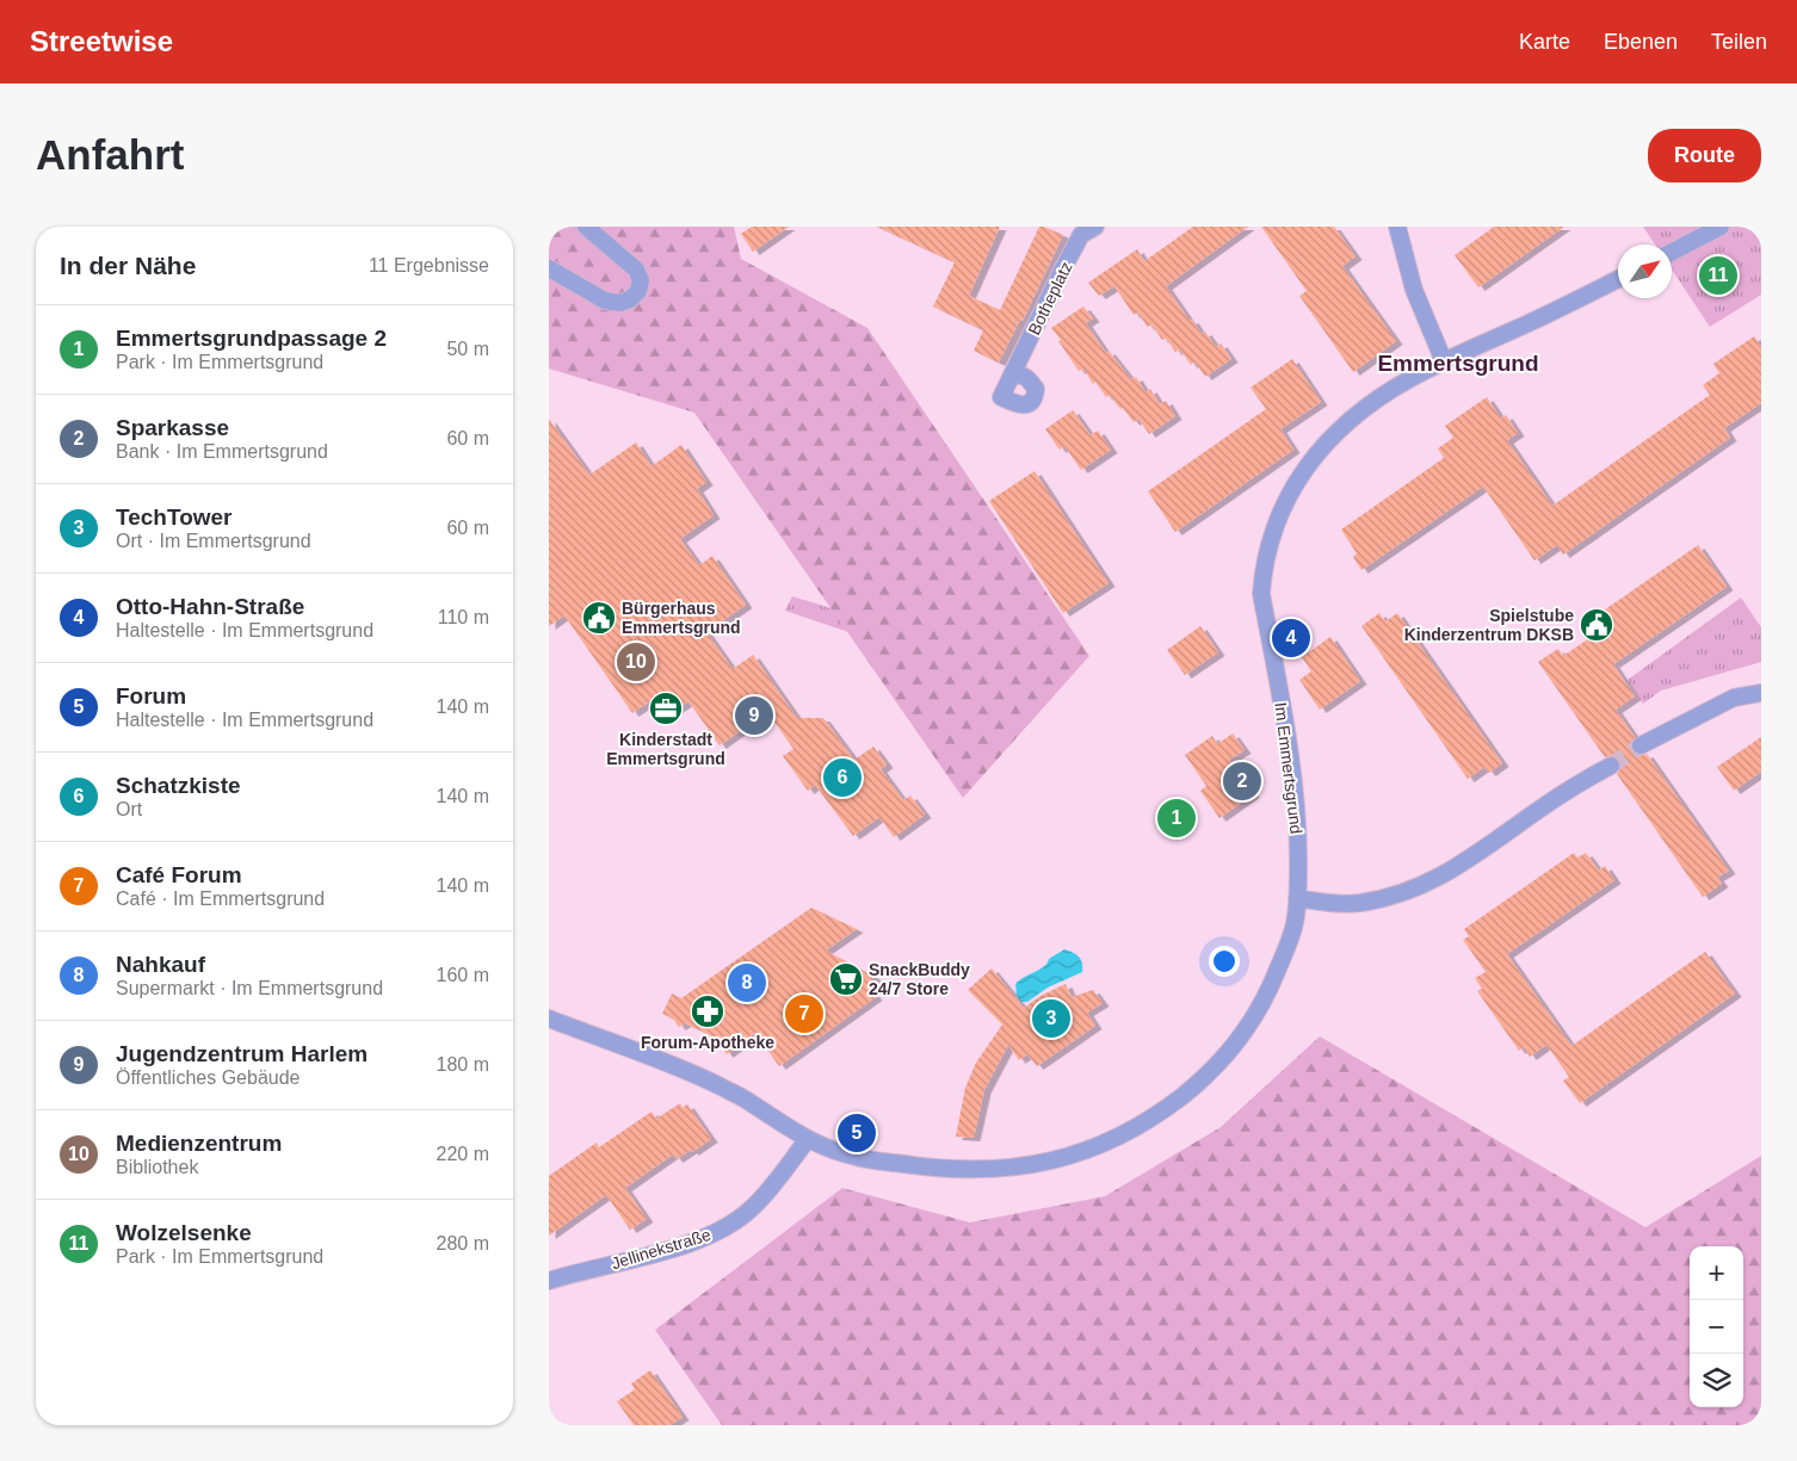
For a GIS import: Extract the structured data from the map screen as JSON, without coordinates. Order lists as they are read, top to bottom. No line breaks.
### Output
{"streets":{"street":["Botheplatz","Im Emmertsgrund","Jellinekstraße"]},"crossings":[["Im Emmertsgrund","Jellinekstraße"]],"districts":["Emmertsgrund"],"places":{"public building":["Bürgerhaus Emmertsgrund","Spielstube Kinderzentrum DKSB"],"office":["Kinderstadt Emmertsgrund"],"supermarket":["SnackBuddy 24/7 Store"],"pharmacy":["Forum-Apotheke"]},"north":"top right","page":{"header":"Streetwise","nav":["Karte","Ebenen","Teilen"],"buttons":"Route","title":"Anfahrt","heading":["In der Nähe","11 Ergebnisse"],"pins":["11","4","10","9","6","2","1","8","7","3","5"],"list":[{"mark":"1","name":"Emmertsgrundpassage 2","note":"Park · Im Emmertsgrund","value":"50 m"},{"mark":"2","name":"Sparkasse","note":"Bank · Im Emmertsgrund","value":"60 m"},{"mark":"3","name":"TechTower","note":"Ort · Im Emmertsgrund","value":"60 m"},{"mark":"4","name":"Otto-Hahn-Straße","note":"Haltestelle · Im Emmertsgrund","value":"110 m"},{"mark":"5","name":"Forum","note":"Haltestelle · Im Emmertsgrund","value":"140 m"},{"mark":"6","name":"Schatzkiste","note":"Ort","value":"140 m"},{"mark":"7","name":"Café Forum","note":"Café · Im Emmertsgrund","value":"140 m"},{"mark":"8","name":"Nahkauf","note":"Supermarkt · Im Emmertsgrund","value":"160 m"},{"mark":"9","name":"Jugendzentrum Harlem","note":"Öffentliches Gebäude","value":"180 m"},{"mark":"10","name":"Medienzentrum","note":"Bibliothek","value":"220 m"},{"mark":"11","name":"Wolzelsenke","note":"Park · Im Emmertsgrund","value":"280 m"}],"map_buttons":["+","−"]}}
